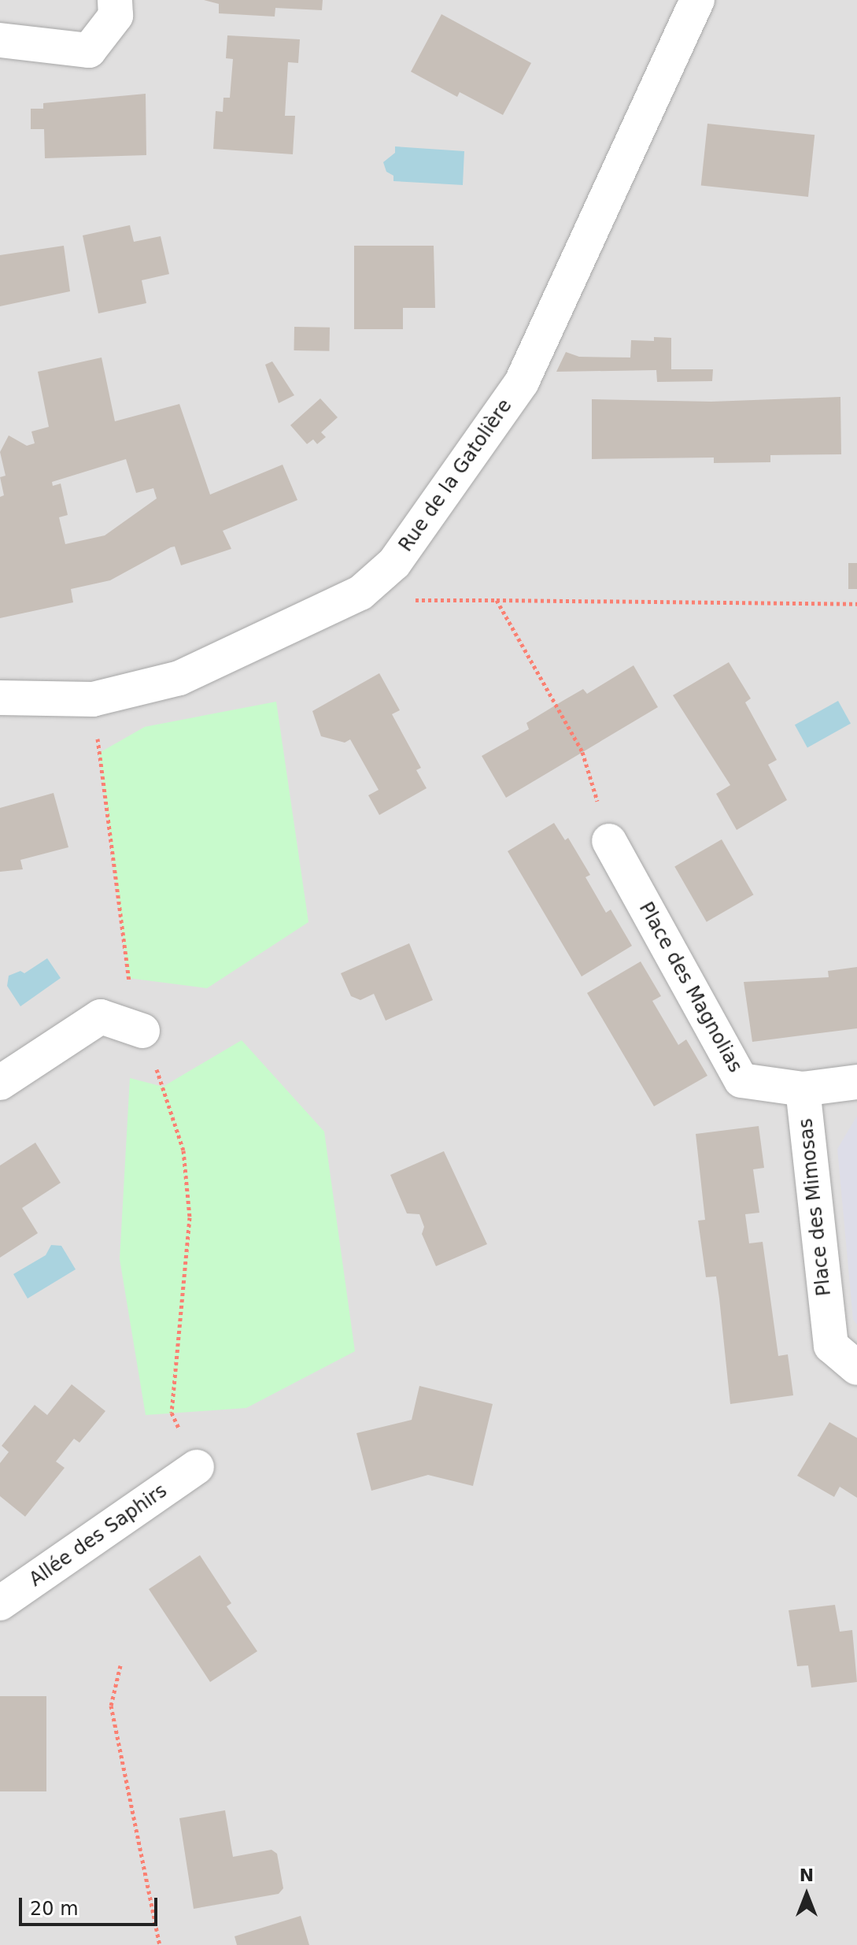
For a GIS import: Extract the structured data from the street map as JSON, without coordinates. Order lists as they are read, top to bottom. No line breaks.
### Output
{"streets":{"street":["Rue de la Gatolière","Place des Magnolias","Place des Mimosas","Allée des Saphirs"]},"crossings":[["Place des Magnolias","Place des Mimosas"]],"scale_bar":"20 m","north":"top"}
